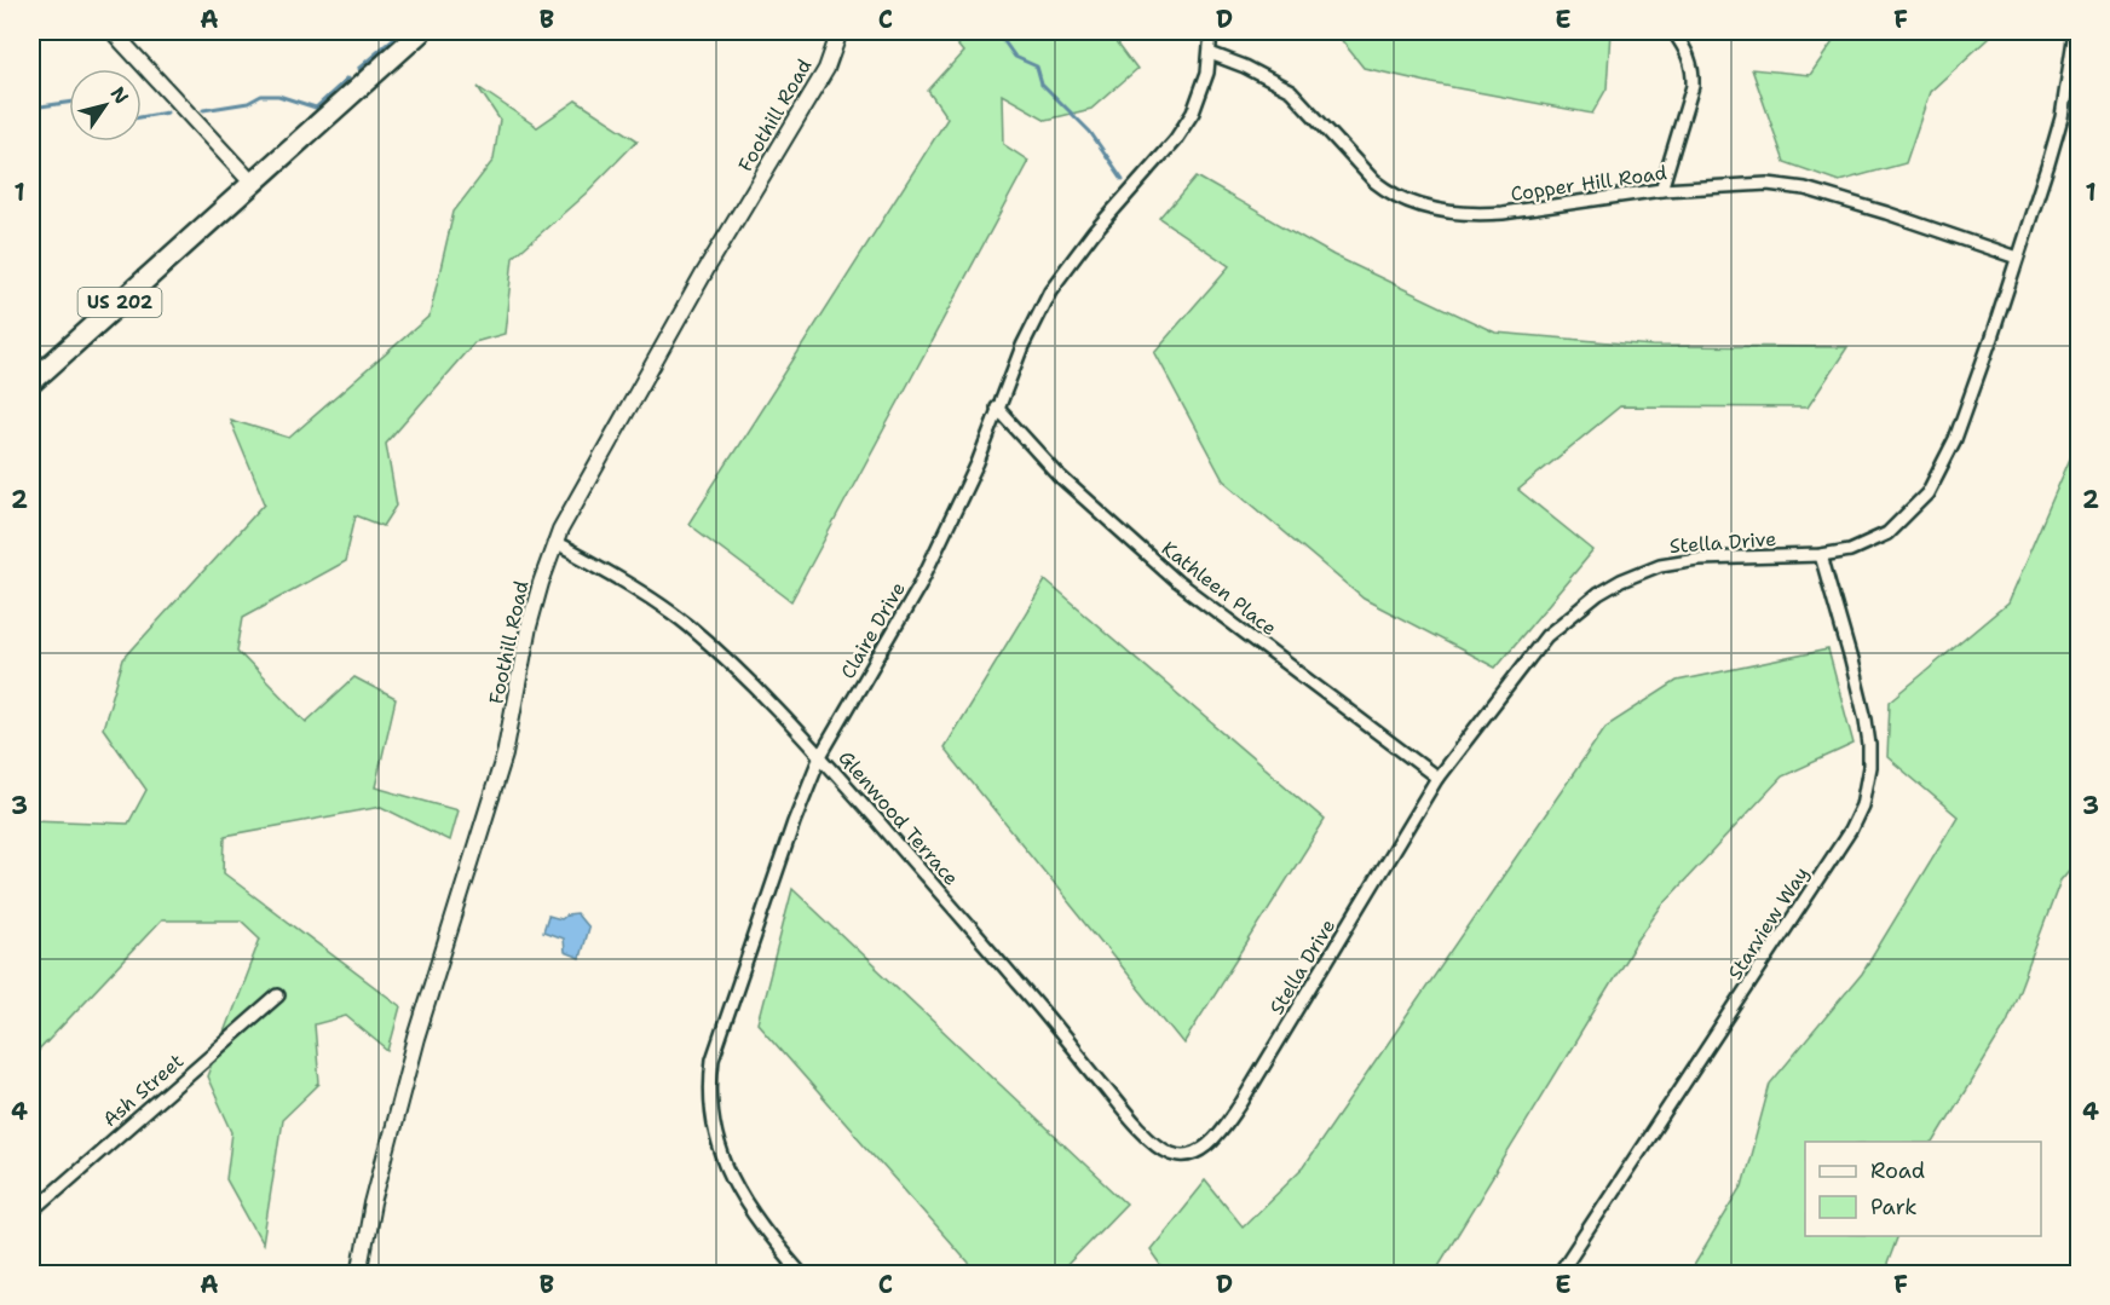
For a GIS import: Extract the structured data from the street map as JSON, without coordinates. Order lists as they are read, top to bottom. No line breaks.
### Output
{"streets":{"highway":["US 202"],"street":["Foothill Road","Copper Hill Road","Stella Drive","Kathleen Place","Claire Drive","Glenwood Terrace","Starview Way","Ash Street"]},"crossings":[["Foothill Road","Glenwood Terrace"],["Copper Hill Road","Stella Drive"],["Copper Hill Road","Claire Drive"],["Stella Drive","Kathleen Place"],["Stella Drive","Glenwood Terrace"],["Stella Drive","Starview Way"],["Kathleen Place","Claire Drive"],["Claire Drive","Glenwood Terrace"]],"legend":["Road","Park"],"north":"top right","grid":{"columns":["A","B","C","D","E","F"],"rows":["1","2","3","4"]}}
